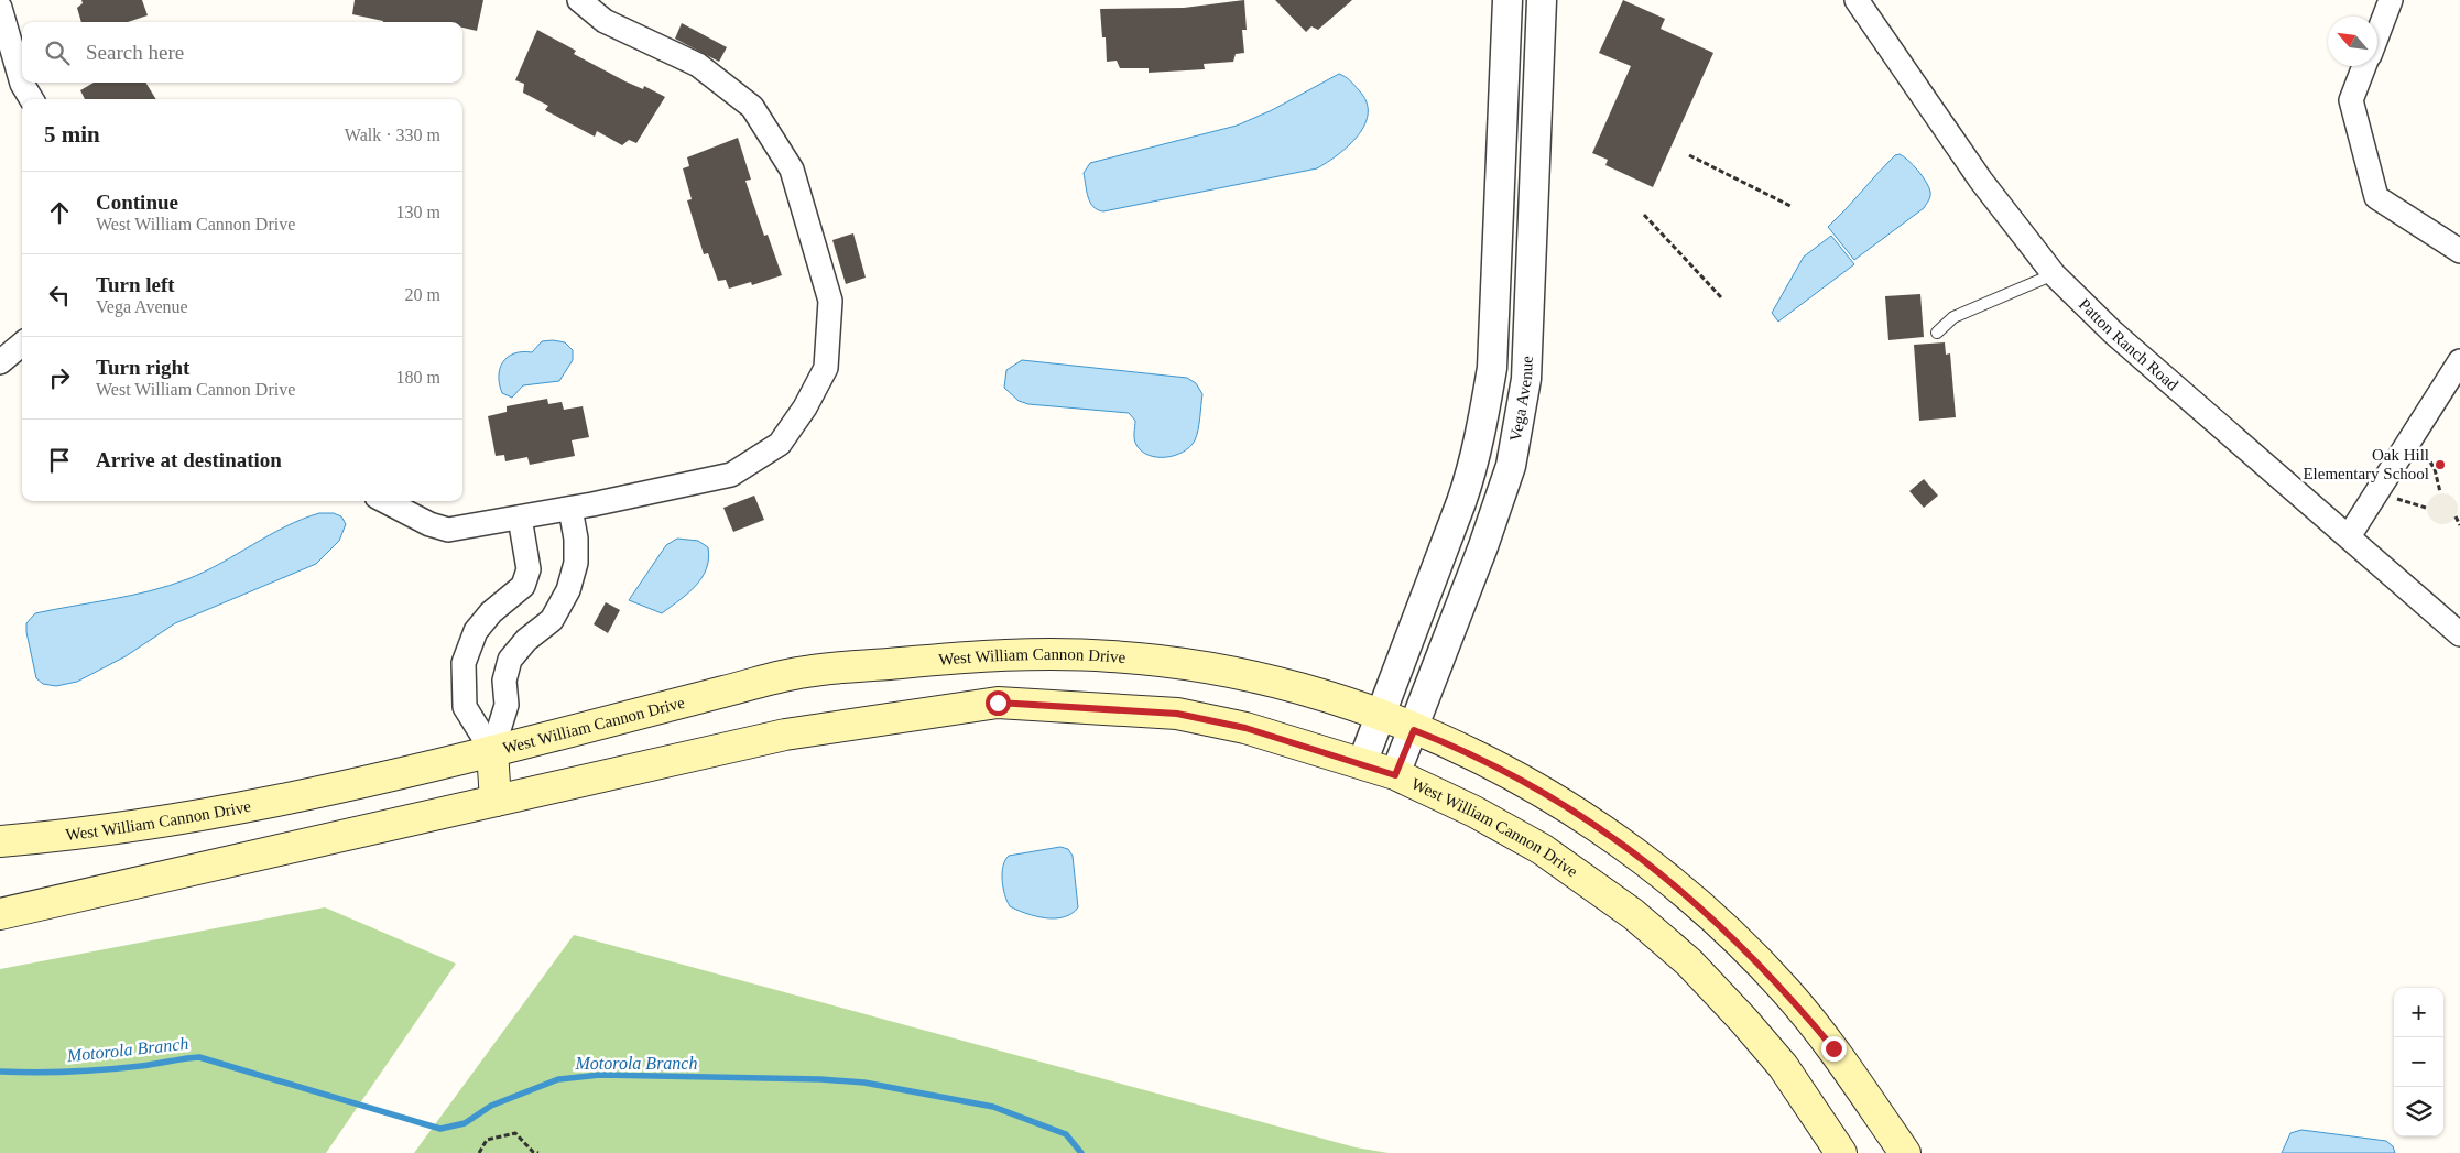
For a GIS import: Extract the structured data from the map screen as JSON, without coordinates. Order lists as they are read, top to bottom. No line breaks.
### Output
{"streets":{"main road":["West William Cannon Drive"],"street":["Patton Ranch Road","Vega Avenue"]},"crossings":[["Vega Avenue","West William Cannon Drive"]],"water":["Motorola Branch"],"places":["Oak Hill Elementary School"],"north":"top left","page":{"search":"Search here","heading":["5 min","Walk · 330 m"],"list":[["Continue","West William Cannon Drive","130 m"],["Turn left","Vega Avenue","20 m"],["Turn right","West William Cannon Drive","180 m"],"Arrive at destination"],"map_buttons":["+","−"]}}
